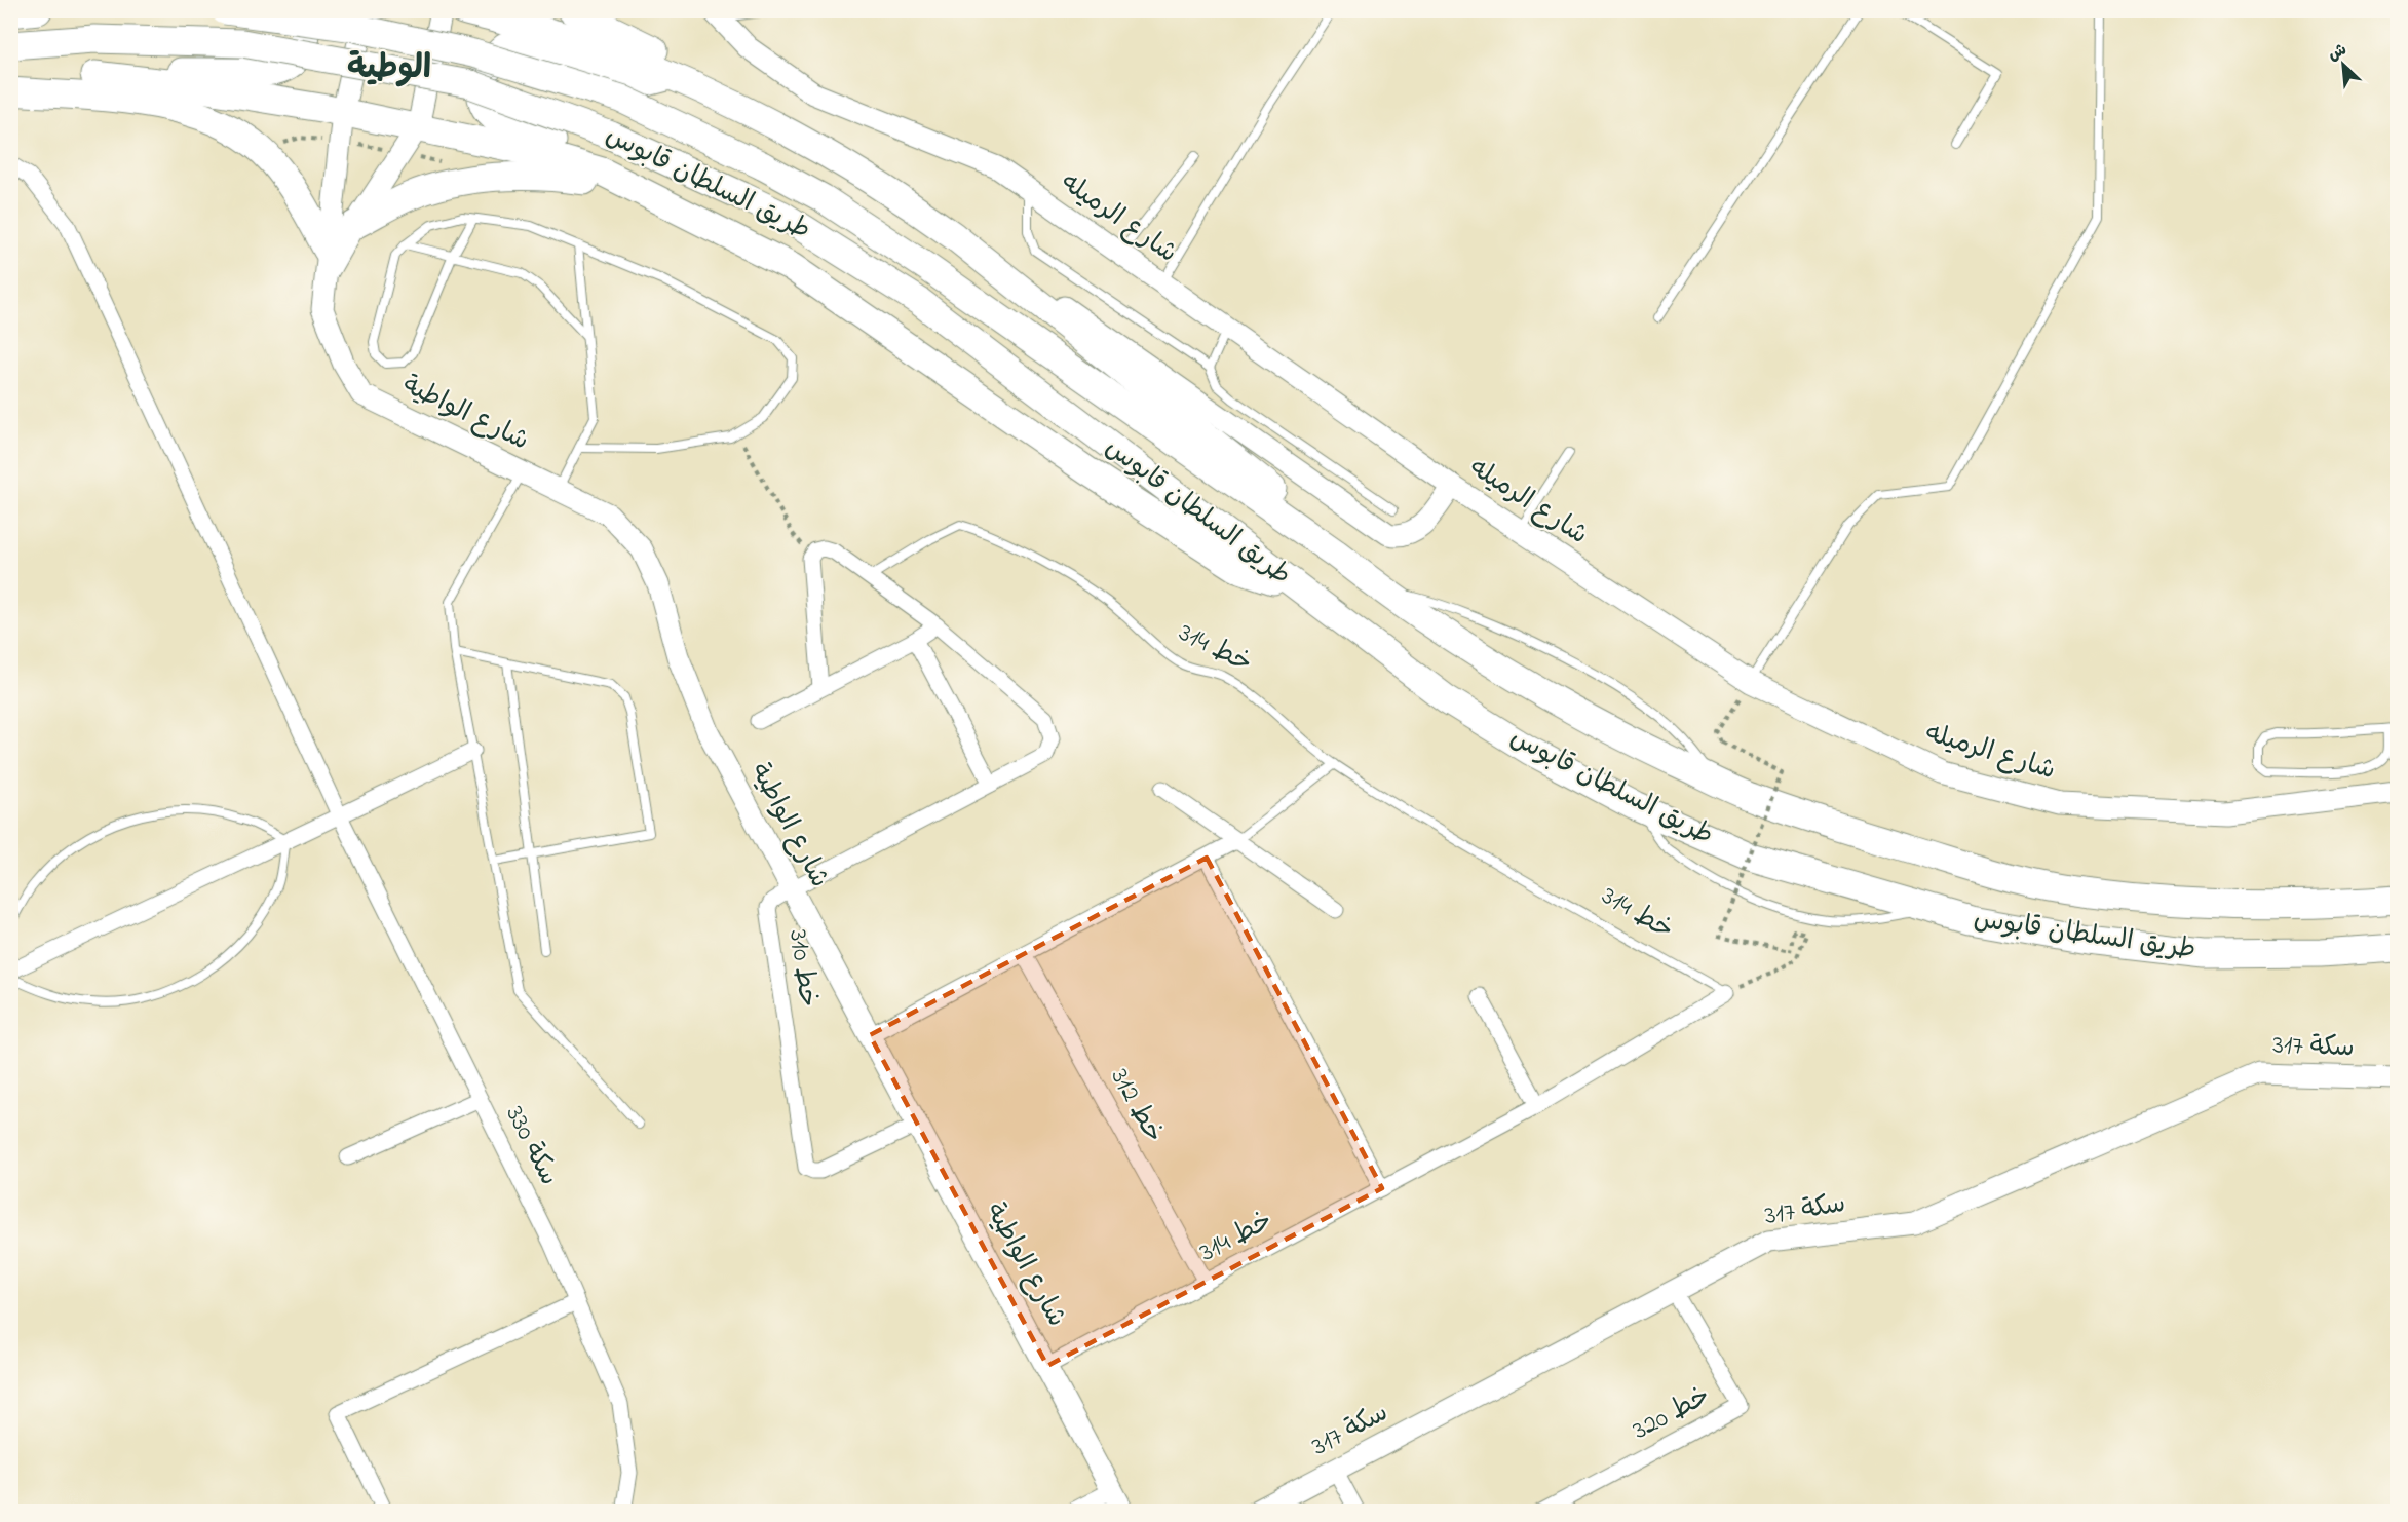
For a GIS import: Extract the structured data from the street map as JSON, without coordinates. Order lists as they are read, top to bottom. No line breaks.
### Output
{"streets":{"highway":["طريق السلطان قابوس"],"street":["شارع الرميله","شارع الواطية","خط 314","خط 310","سكة 317","خط 312","سكة 330","خط 320"]},"crossings":[["شارع الواطية","خط 314"],["شارع الواطية","خط 310"],["خط 314","خط 312"],["سكة 317","خط 320"]],"districts":["الوطية"],"north":"top left"}
